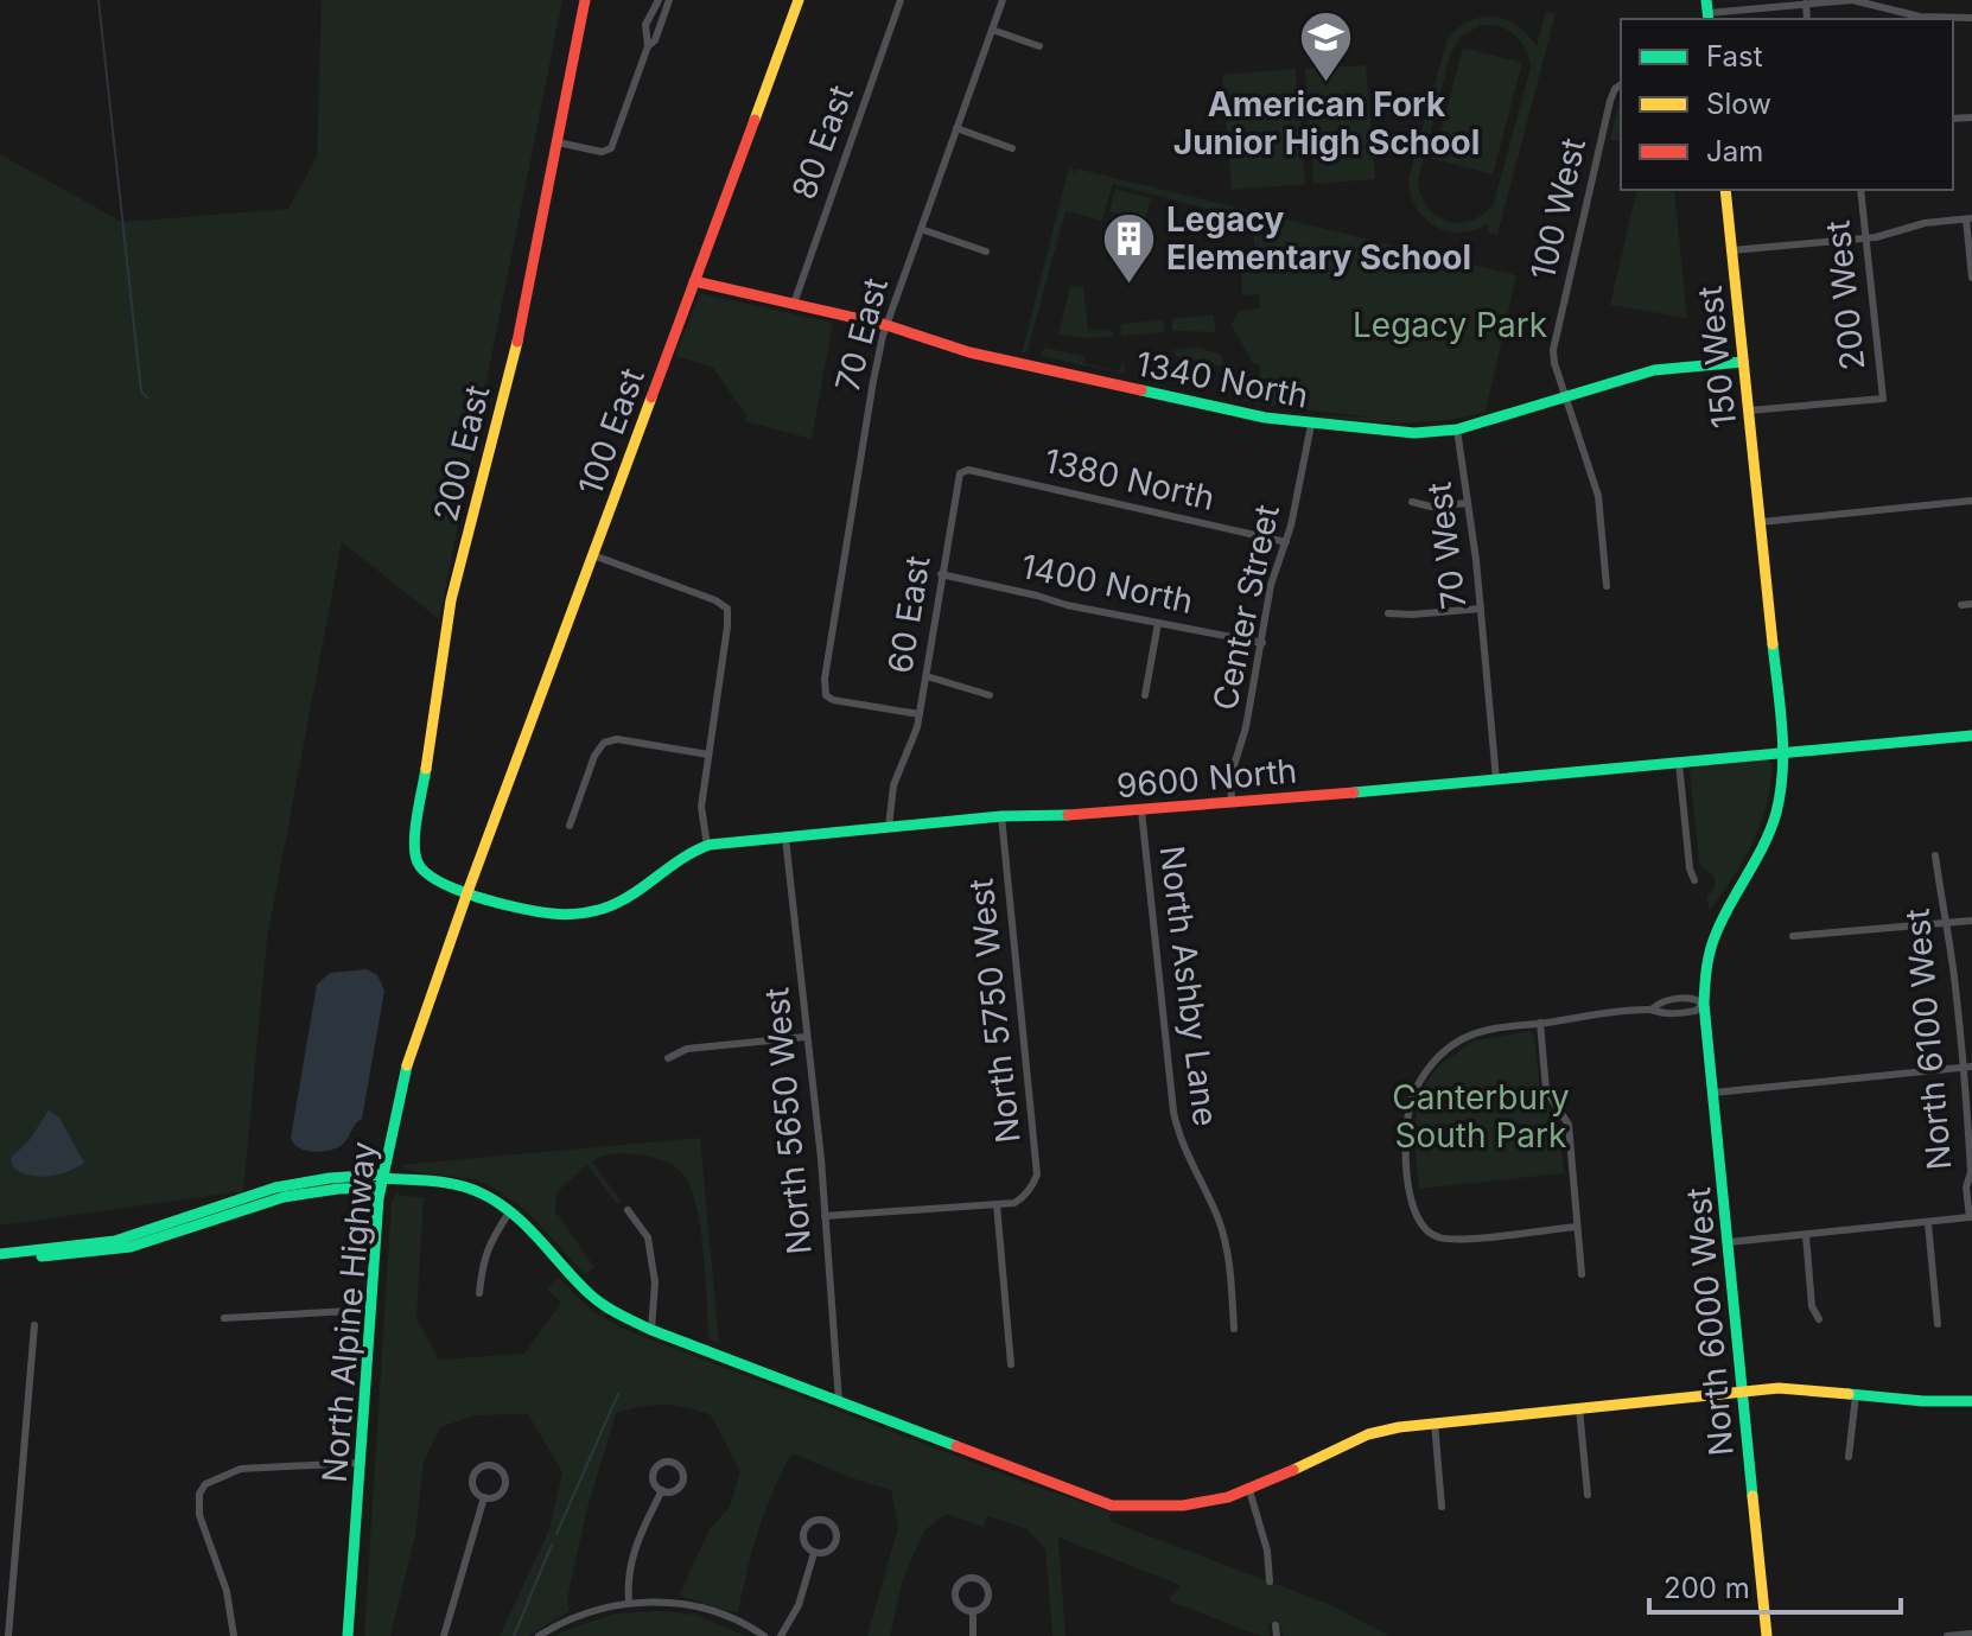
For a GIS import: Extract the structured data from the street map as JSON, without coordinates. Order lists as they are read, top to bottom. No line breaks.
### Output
{"streets":{"street":["80 East","100 West","200 West","70 East","150 West","1340 North","100 East","200 East","1380 North","70 West","1400 North","Center Street","60 East","9600 North","North Ashby Lane","North 5750 West","North 6100 West","North 5650 West","North Alpine Highway","North 6000 West"]},"crossings":[["80 East","1340 North"],["100 West","1340 North"],["200 West","150 West"],["70 East","1340 North"],["70 East","60 East"],["150 West","1340 North"],["150 West","9600 North"],["150 West","North 6000 West"],["1340 North","100 East"],["1340 North","70 West"],["1340 North","Center Street"],["100 East","200 East"],["100 East","9600 North"],["100 East","North Alpine Highway"],["200 East","9600 North"],["200 East","North Alpine Highway"],["1380 North","Center Street"],["1380 North","60 East"],["70 West","9600 North"],["1400 North","Center Street"],["1400 North","60 East"],["Center Street","9600 North"],["60 East","9600 North"],["9600 North","North Ashby Lane"],["9600 North","North 5750 West"],["9600 North","North 5650 West"],["9600 North","North Alpine Highway"],["9600 North","North 6000 West"]],"parks":["Legacy Park","Canterbury South Park"],"places":{"school or university":["American Fork Junior High School"],"building":["Legacy Elementary School"]},"legend":["Fast","Slow","Jam"],"scale_bar":"200 m"}
